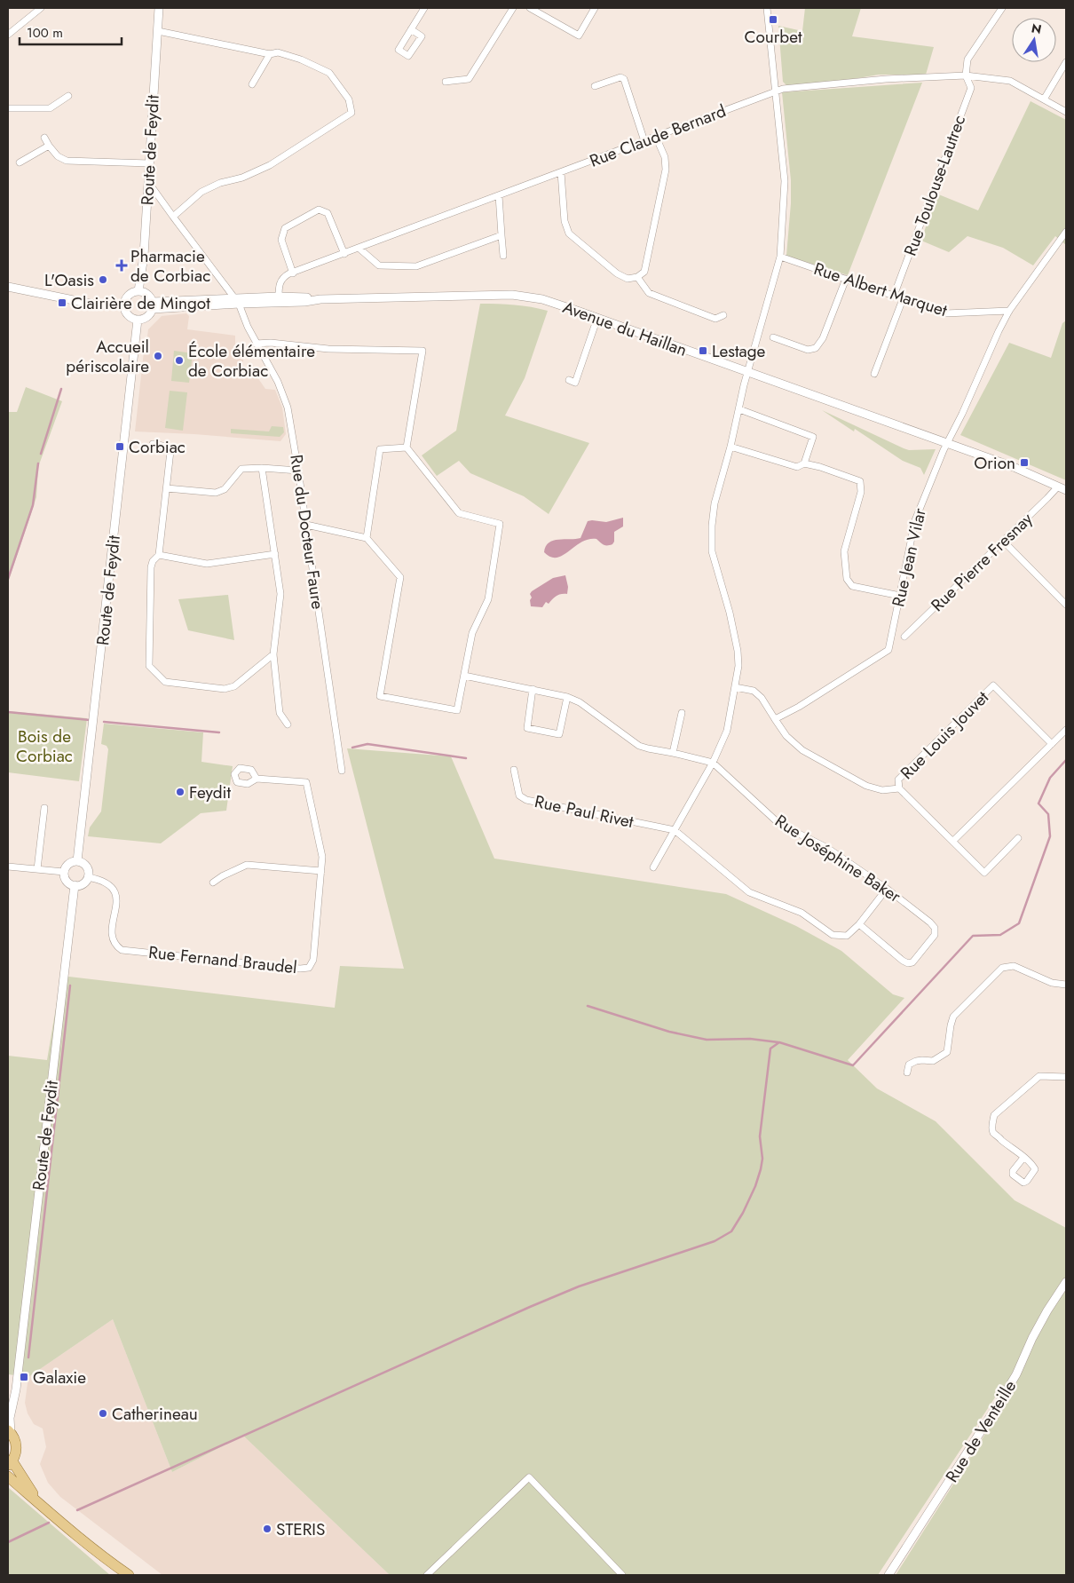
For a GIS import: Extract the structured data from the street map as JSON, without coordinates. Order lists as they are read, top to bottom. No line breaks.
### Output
{"streets":{"street":["Rue Claude Bernard","Route de Feydit","Rue Toulouse-Lautrec","Rue Albert Marquet","Avenue du Haillan","Rue du Docteur Faure","Rue Jean Vilar","Rue Pierre Fresnay","Rue Louis Jouvet","Rue Paul Rivet","Rue Joséphine Baker","Rue Fernand Braudel","Rue de Venteille"]},"crossings":[["Rue Claude Bernard","Rue Toulouse-Lautrec"],["Rue Claude Bernard","Avenue du Haillan"],["Route de Feydit","Avenue du Haillan"],["Route de Feydit","Rue du Docteur Faure"],["Route de Feydit","Rue Fernand Braudel"],["Rue Toulouse-Lautrec","Rue Albert Marquet"],["Rue Albert Marquet","Rue Jean Vilar"],["Avenue du Haillan","Rue du Docteur Faure"],["Avenue du Haillan","Rue Jean Vilar"],["Avenue du Haillan","Rue Pierre Fresnay"]],"parks":["Bois de Corbiac"],"places":{"transit":["Courbet","Clairière de Mingot","Lestage","Corbiac","Orion","Galaxie"],"health":["Pharmacie de Corbiac"],"other":["L'Oasis","Accueil périscolaire","École élémentaire de Corbiac","Feydit","Catherineau","STERIS"]},"scale_bar":"100 m","north":"top"}
